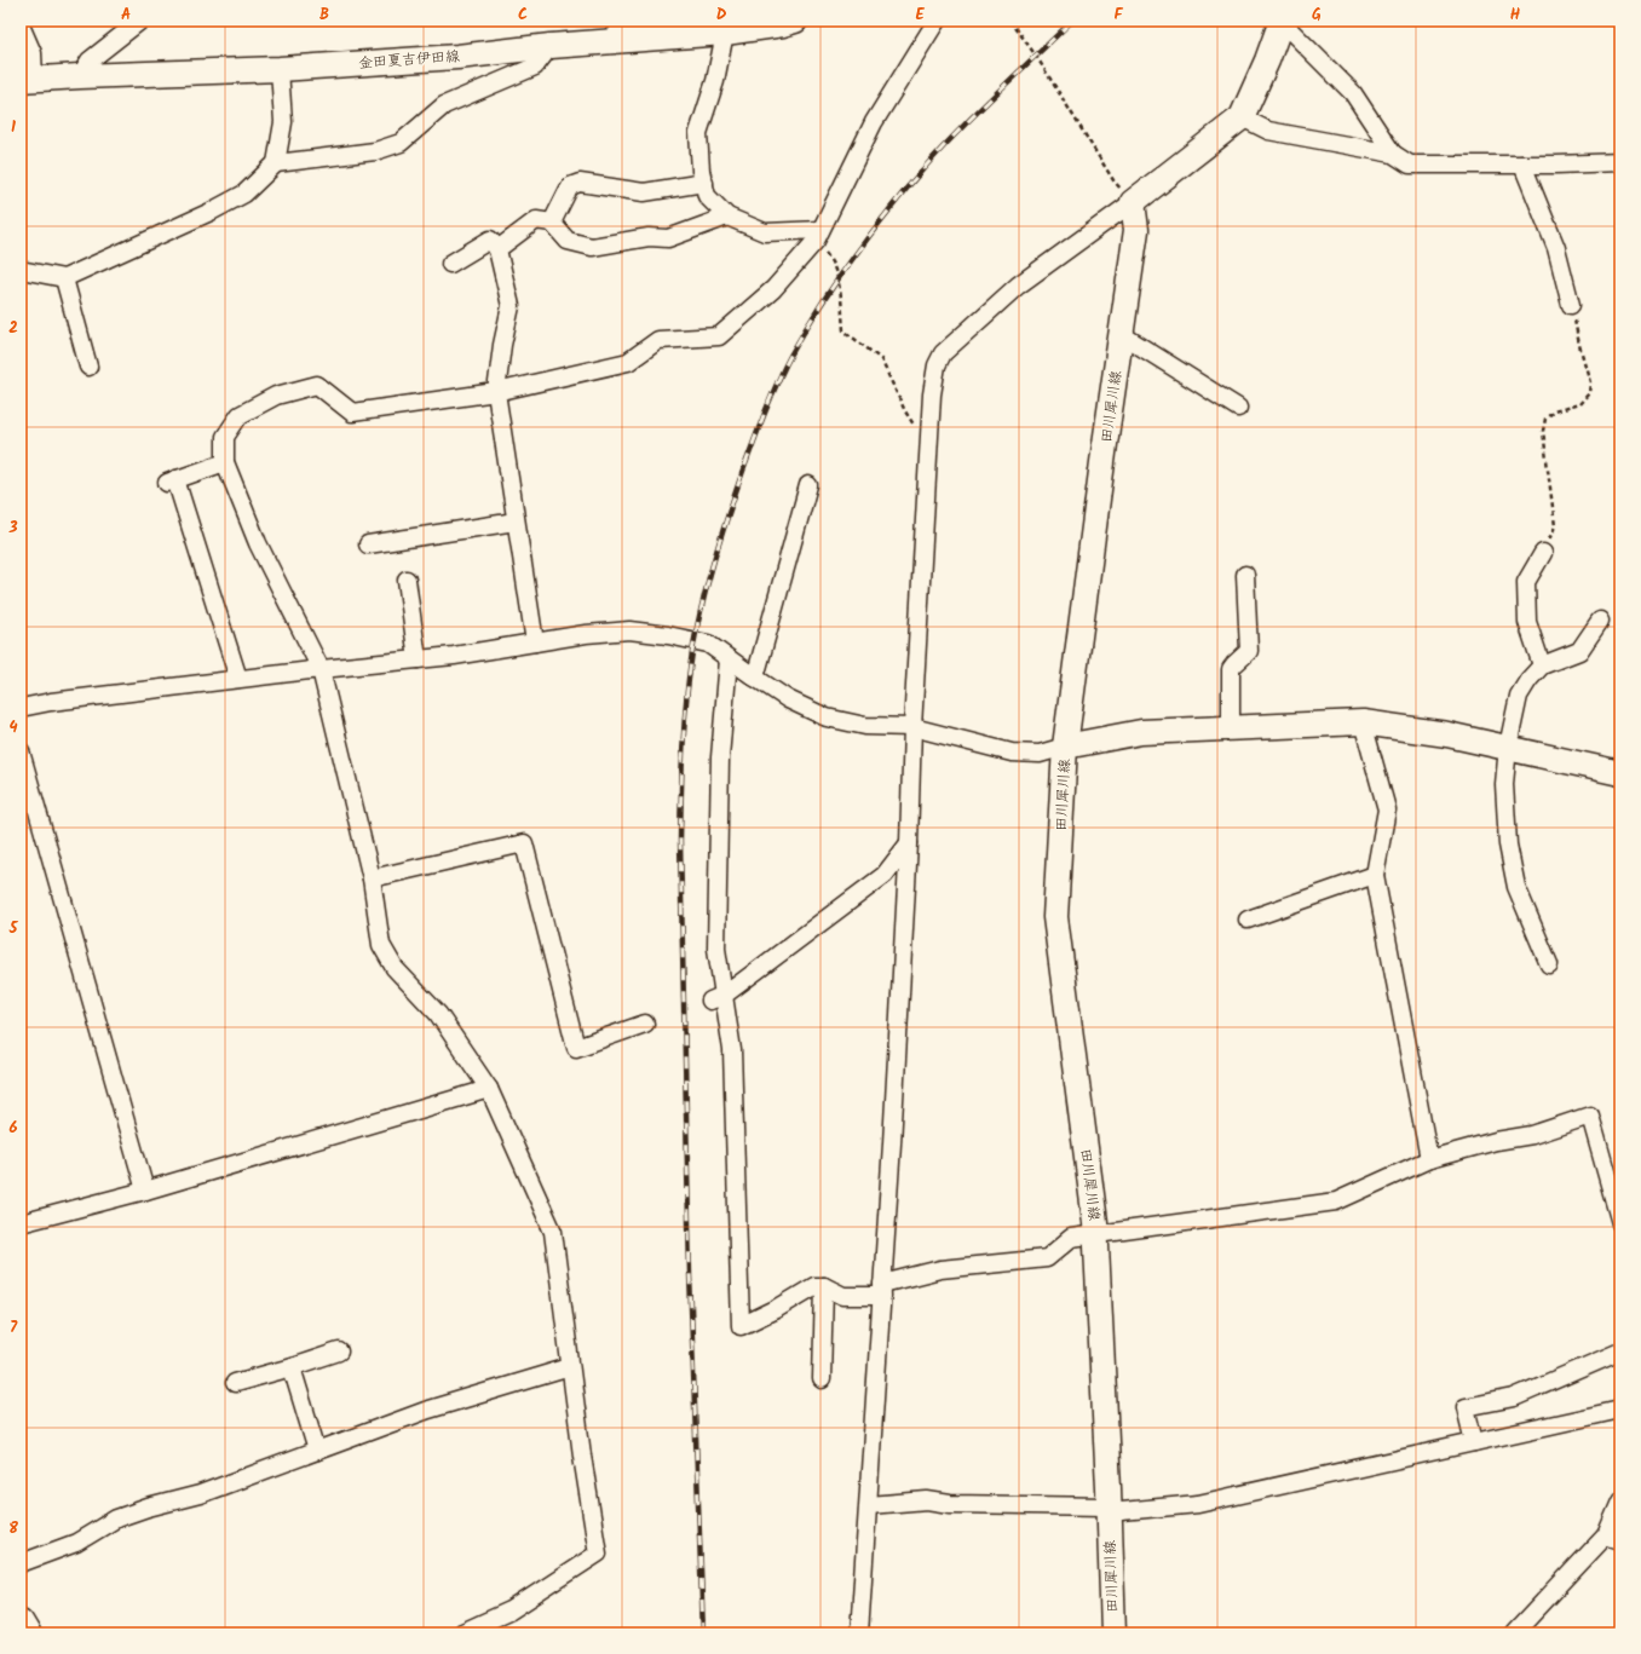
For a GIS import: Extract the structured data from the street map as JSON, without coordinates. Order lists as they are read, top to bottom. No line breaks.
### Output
{"streets":{"main road":["金田夏吉伊田線","田川犀川線"]},"grid":{"columns":["A","B","C","D","E","F","G","H"],"rows":["1","2","3","4","5","6","7","8"]}}
